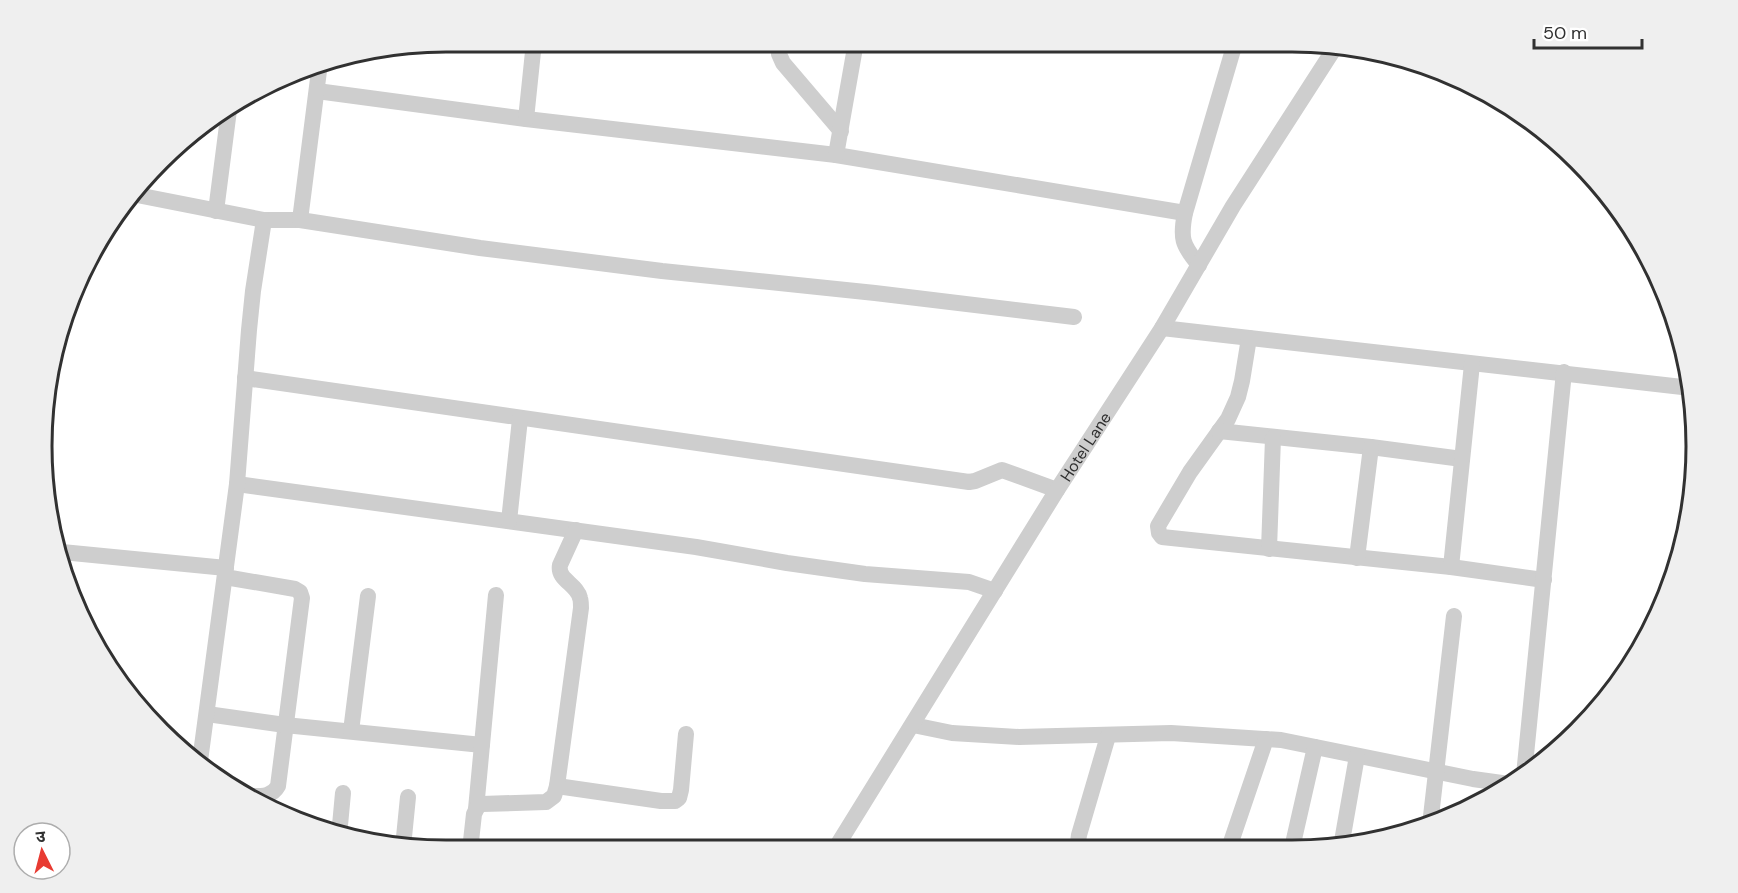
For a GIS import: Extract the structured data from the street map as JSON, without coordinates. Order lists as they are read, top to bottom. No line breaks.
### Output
{"streets":{"street":["Hotel Lane"]},"scale_bar":"50 m","north":"top"}
